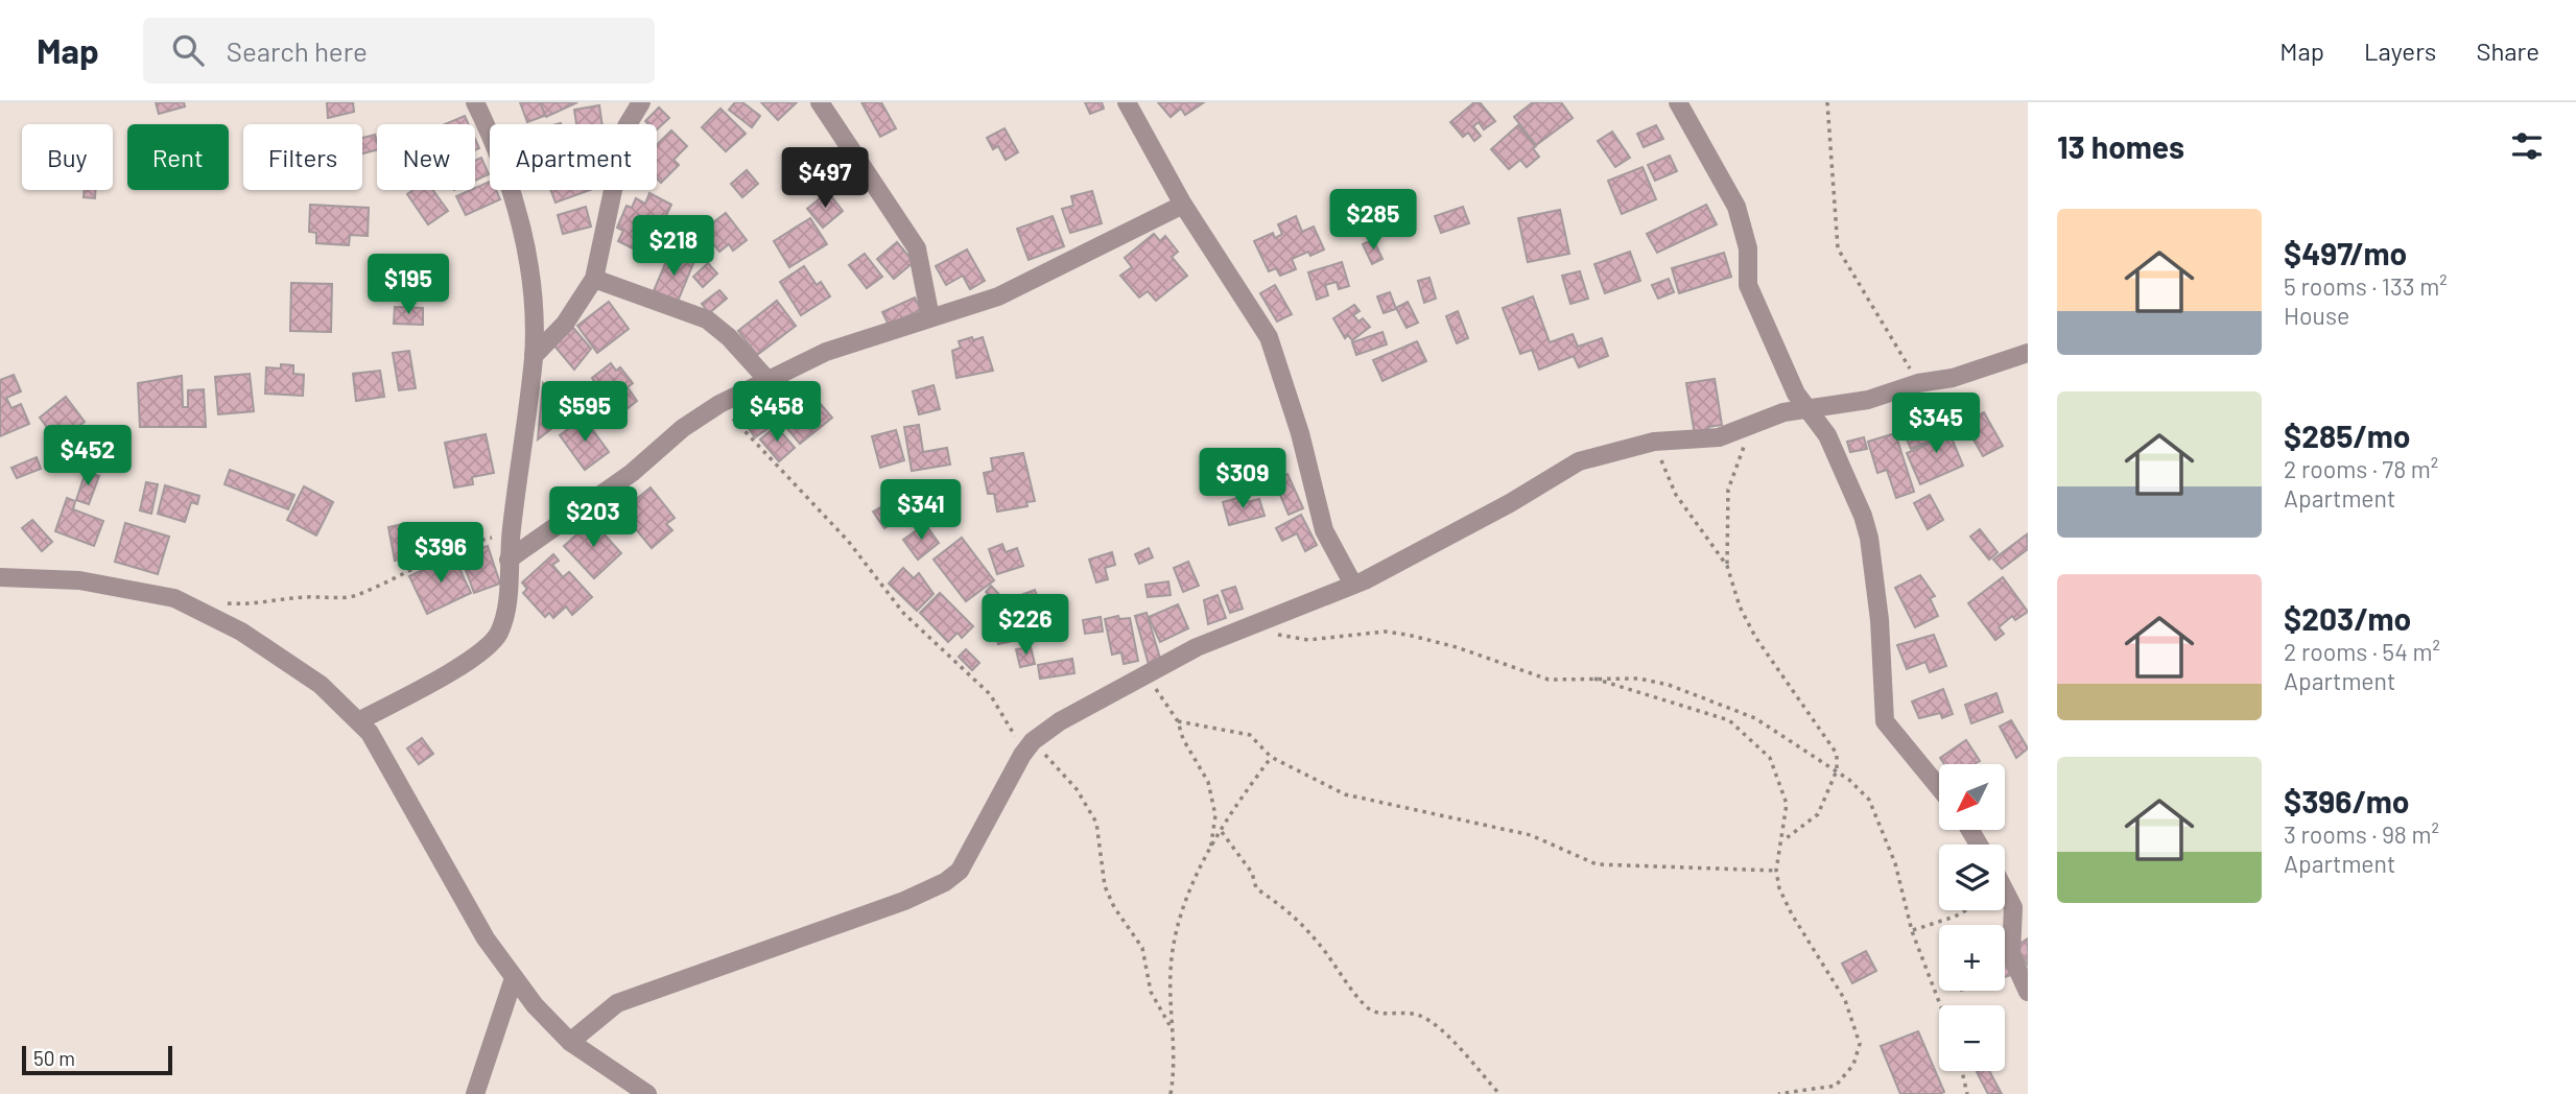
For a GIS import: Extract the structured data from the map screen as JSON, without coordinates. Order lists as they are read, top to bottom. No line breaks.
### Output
{"scale_bar":"50 m","north":"bottom left","page":{"header":"Map","search":"Search here","nav":["Map","Layers","Share"],"heading":"13 homes","chip":["Buy","Rent","Filters","New","Apartment"],"price":["$497","$285","$218","$195","$595","$458","$345","$452","$309","$341","$203","$396","$226"],"list":[{"name":"$497/mo","note":"5 rooms · 133 m² · House"},{"name":"$285/mo","note":"2 rooms · 78 m² · Apartment"},{"name":"$203/mo","note":"2 rooms · 54 m² · Apartment"},{"name":"$396/mo","note":"3 rooms · 98 m² · Apartment"}],"map_buttons":["+","−"],"scale":"50 m"}}
